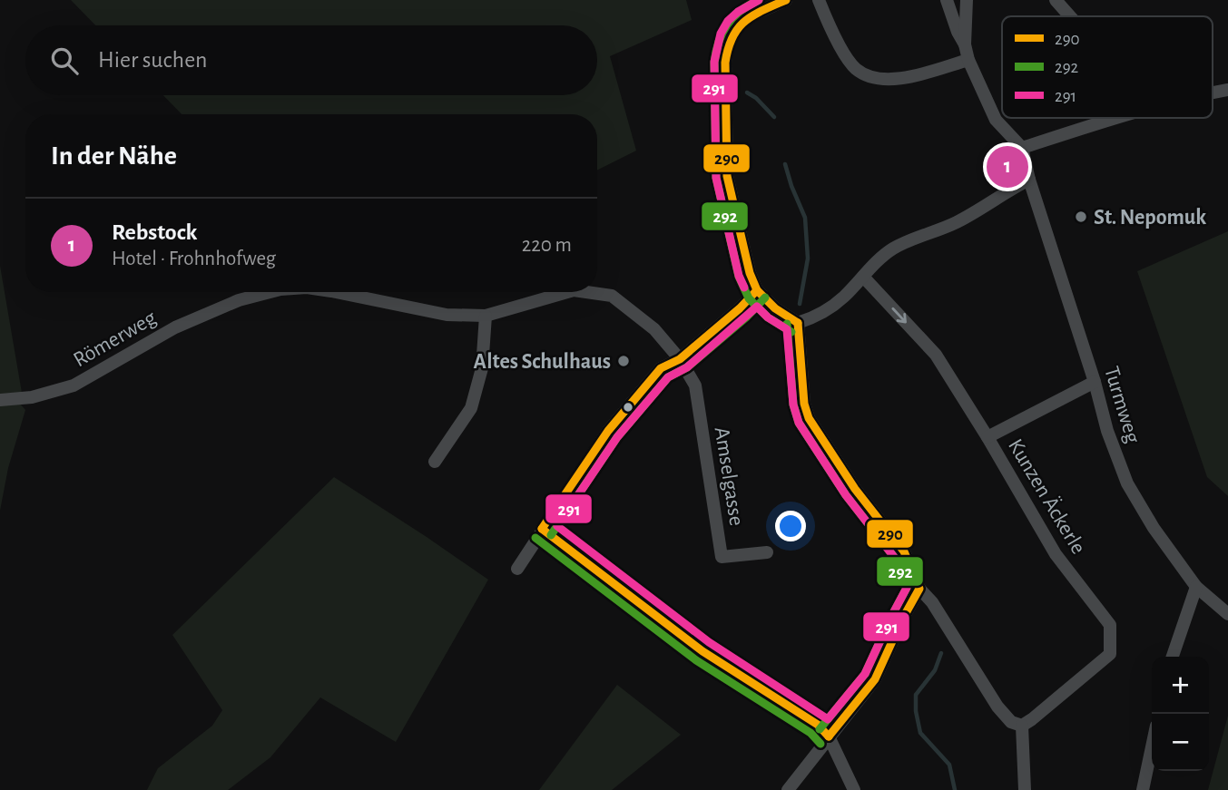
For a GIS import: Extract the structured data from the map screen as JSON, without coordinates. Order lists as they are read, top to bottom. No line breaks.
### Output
{"streets":{"street":["Römerweg","Turmweg","Amselgasse","Kunzen Äckerle"]},"crossings":[["Römerweg","Amselgasse"]],"one_way":["Kunzen Äckerle"],"places":["St. Nepomuk","Altes Schulhaus"],"lines":["transit line 290","transit line 292","transit line 291"],"legend":["290","292","291"],"page":{"search":"Hier suchen","heading":"In der Nähe","pins":"1","list":[{"mark":"1","name":"Rebstock","note":"Hotel · Frohnhofweg","value":"220 m"}],"map_buttons":["+","−"]}}
